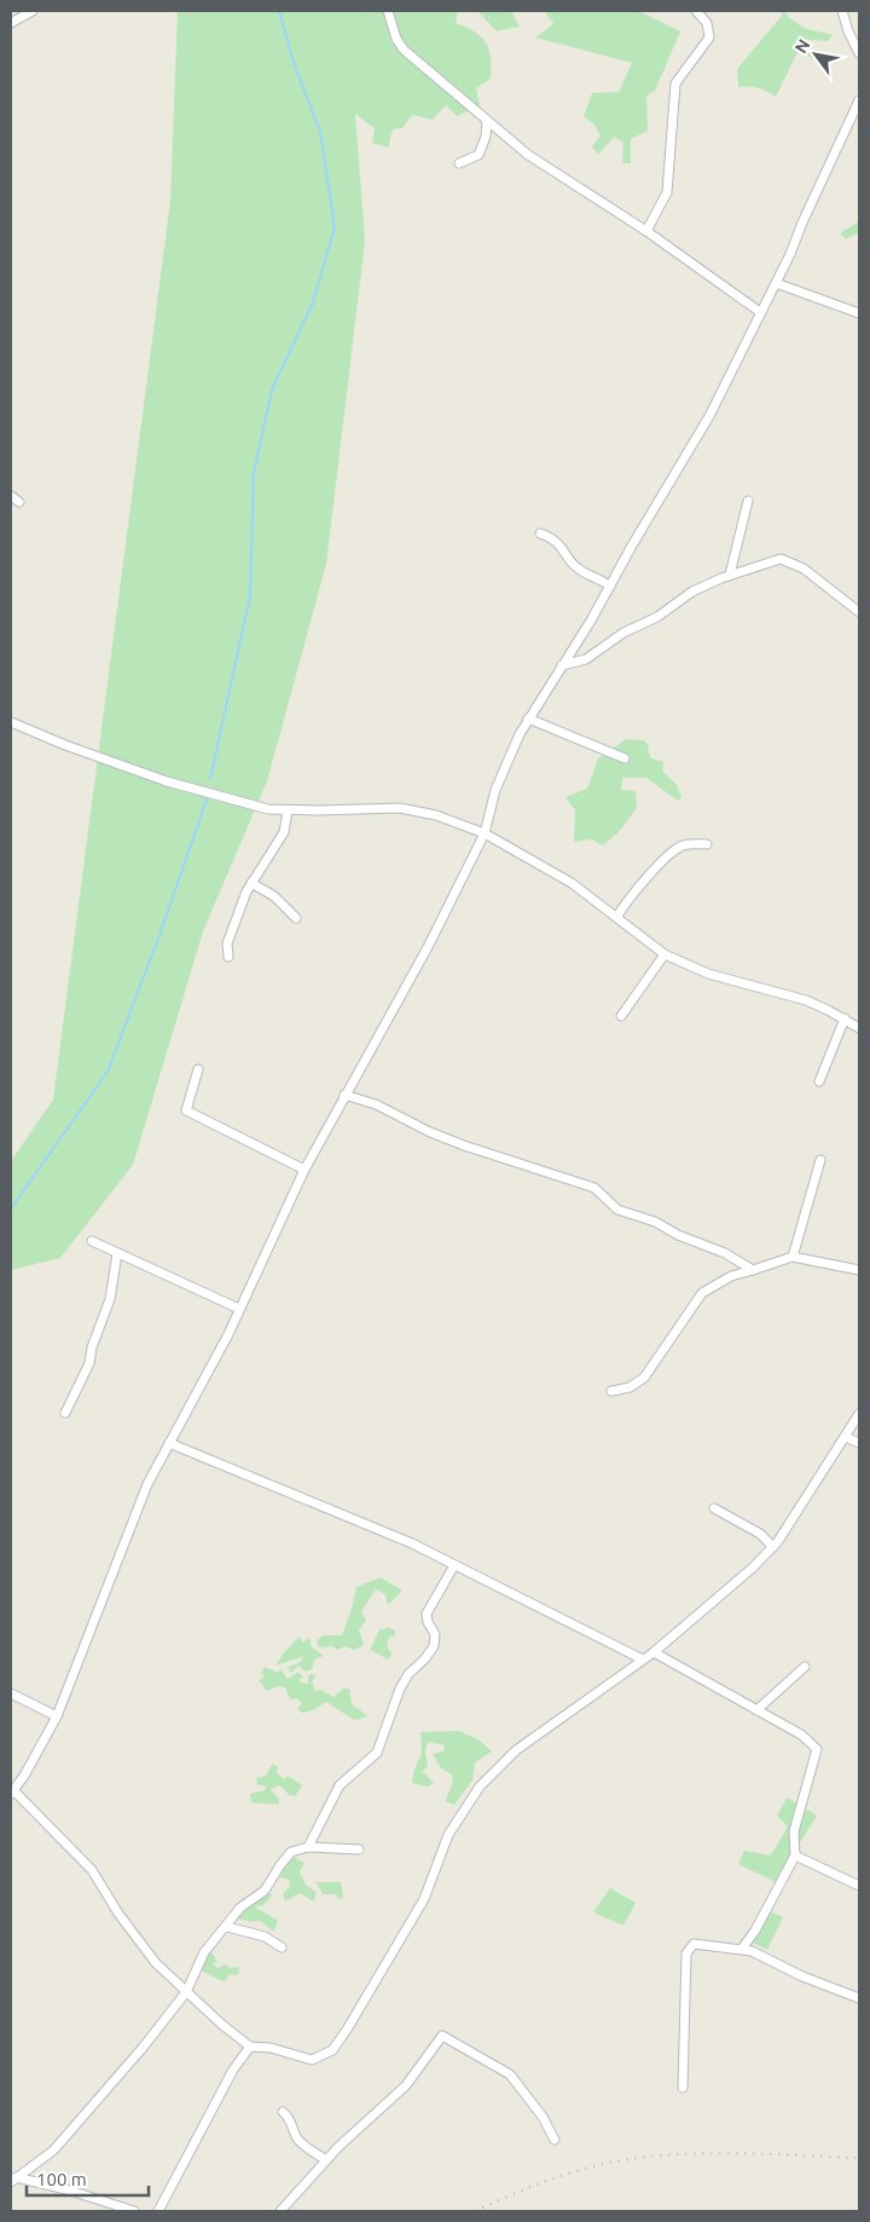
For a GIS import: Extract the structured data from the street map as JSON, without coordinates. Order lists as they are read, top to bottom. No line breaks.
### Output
{"scale_bar":"100 m","north":"top left"}
